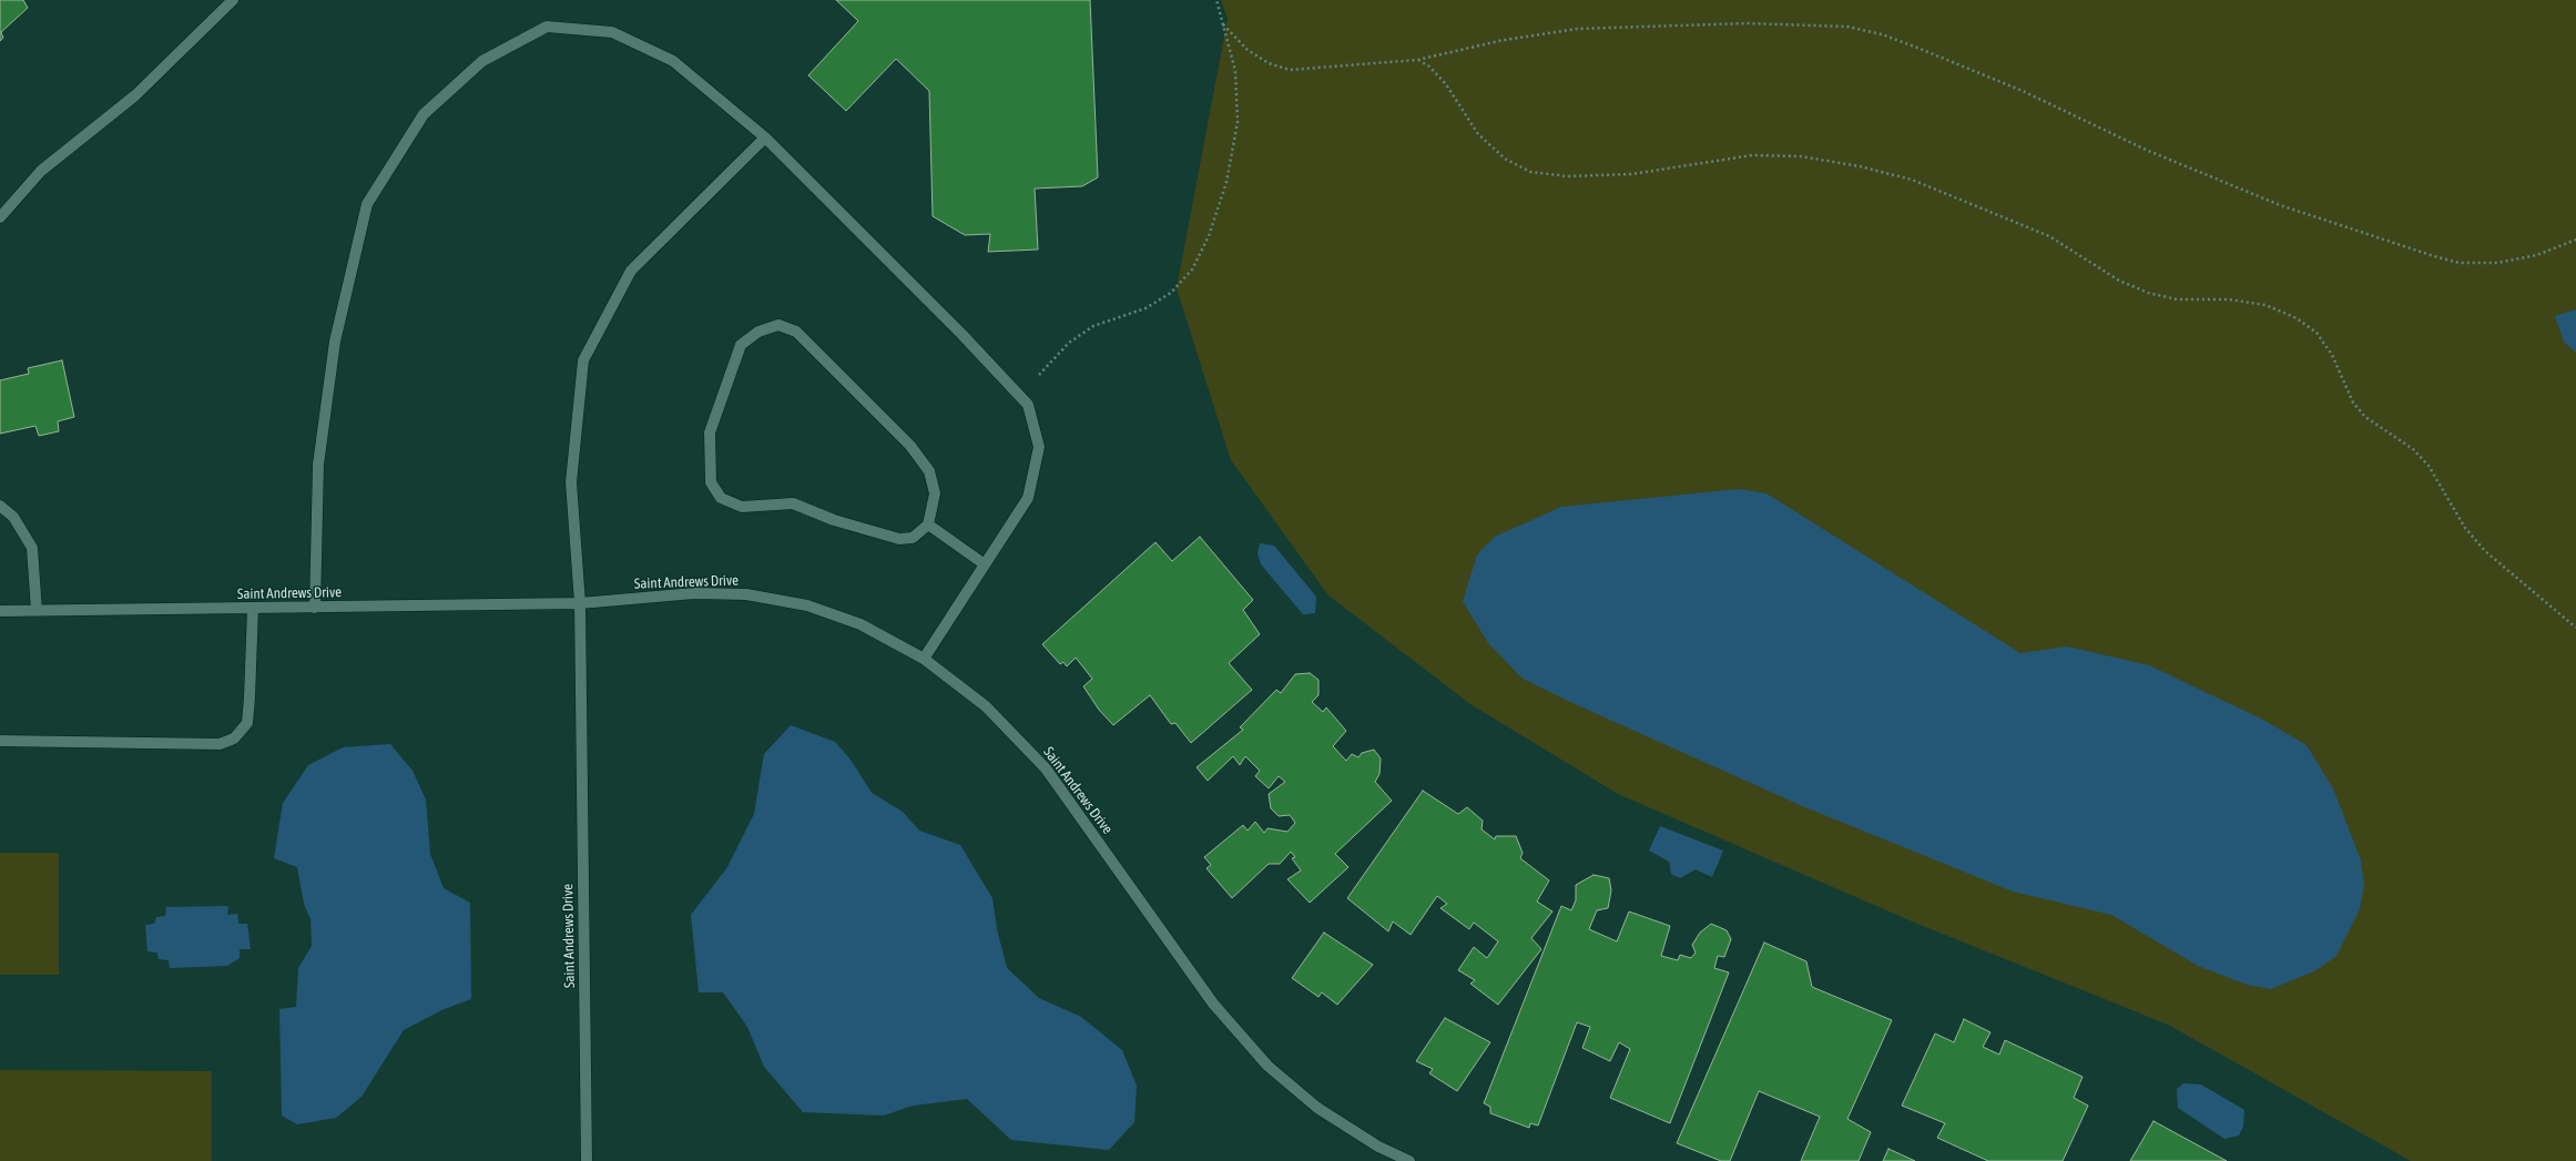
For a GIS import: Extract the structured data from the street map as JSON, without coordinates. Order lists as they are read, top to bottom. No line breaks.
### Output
{"streets":{"street":["Saint Andrews Drive"]}}
